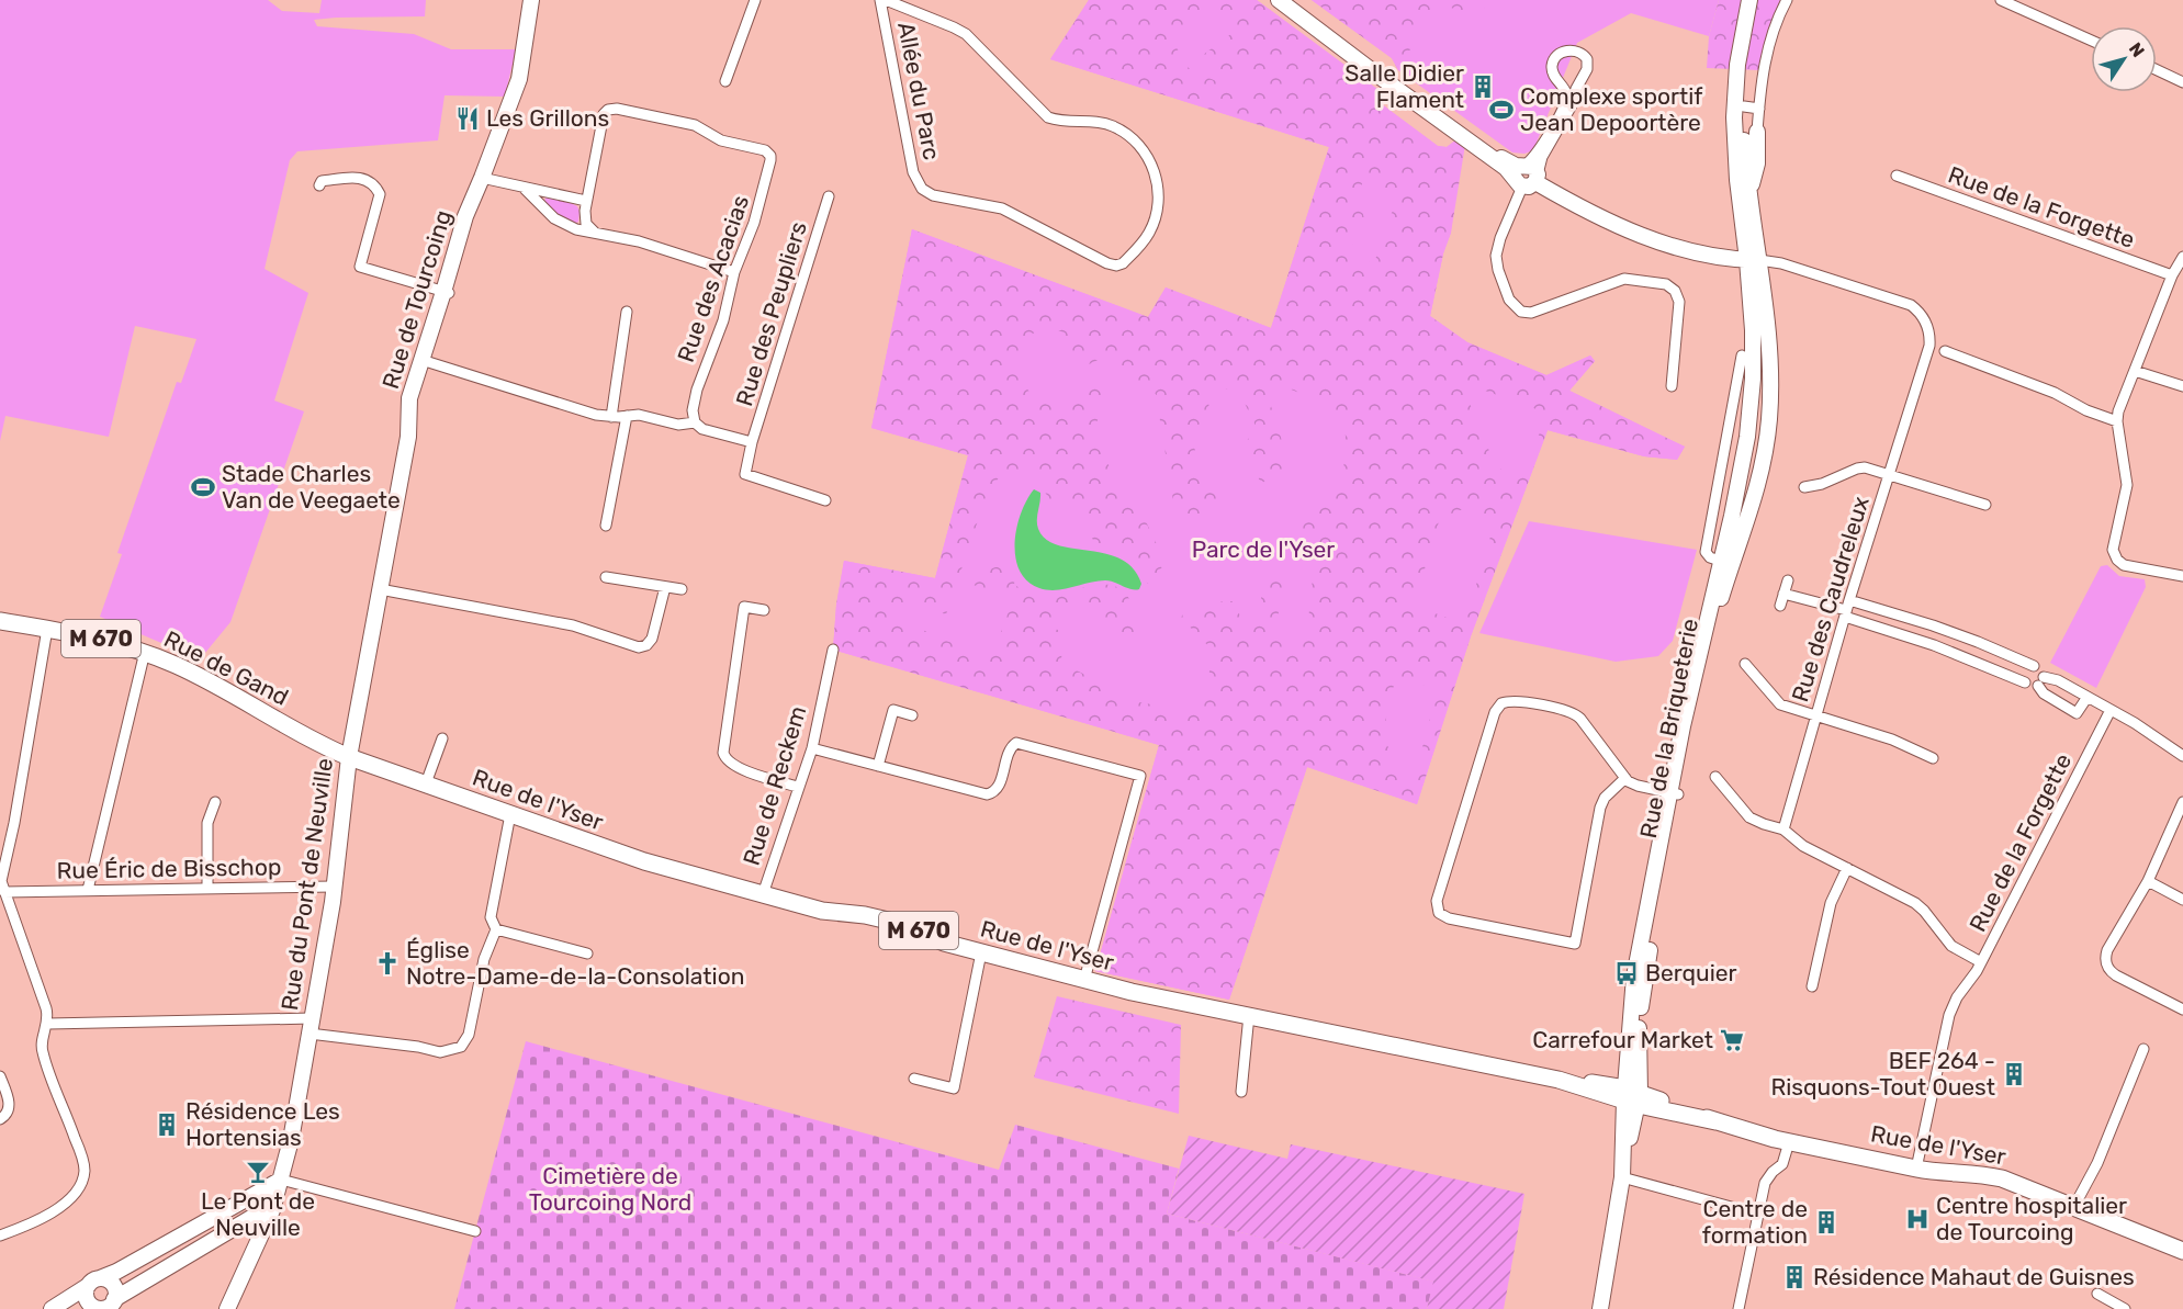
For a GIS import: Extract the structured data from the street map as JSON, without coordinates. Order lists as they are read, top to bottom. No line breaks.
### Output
{"streets":{"main road":["M 670","Rue de Gand","Rue de l'Yser"],"street":["Allée du Parc","Rue de la Forgette","Rue des Acacias","Rue de Tourcoing","Rue des Peupliers","Rue des Caudreleux","Rue de la Briqueterie","Rue de Reckem","Rue Éric de Bisschop","Rue du Pont de Neuville"]},"crossings":[["Rue de la Forgette","Rue de l'Yser"],["Rue de Tourcoing","Rue du Pont de Neuville"],["Rue des Caudreleux","Rue de la Briqueterie"],["Rue de Gand","Rue de l'Yser"],["Rue de Gand","Rue du Pont de Neuville"],["Rue de la Briqueterie","Rue de l'Yser"],["Rue de Reckem","Rue de l'Yser"],["Rue de l'Yser","Rue du Pont de Neuville"],["Rue Éric de Bisschop","Rue du Pont de Neuville"]],"parks":["Parc de l'Yser","Cimetière de Tourcoing Nord"],"places":{"building":["Salle Didier Flament","BEF 264 - Risquons-Tout Ouest","Résidence Les Hortensias","Centre de formation","Résidence Mahaut de Guisnes"],"sports":["Complexe sportif Jean Depoortère","Stade Charles Van de Veegaete"],"restaurant":["Les Grillons"],"church":["Église Notre-Dame-de-la-Consolation"],"bus stop":["Berquier"],"supermarket":["Carrefour Market"],"bar":["Le Pont de Neuville"],"hospital":["Centre hospitalier de Tourcoing"]},"north":"top right"}
